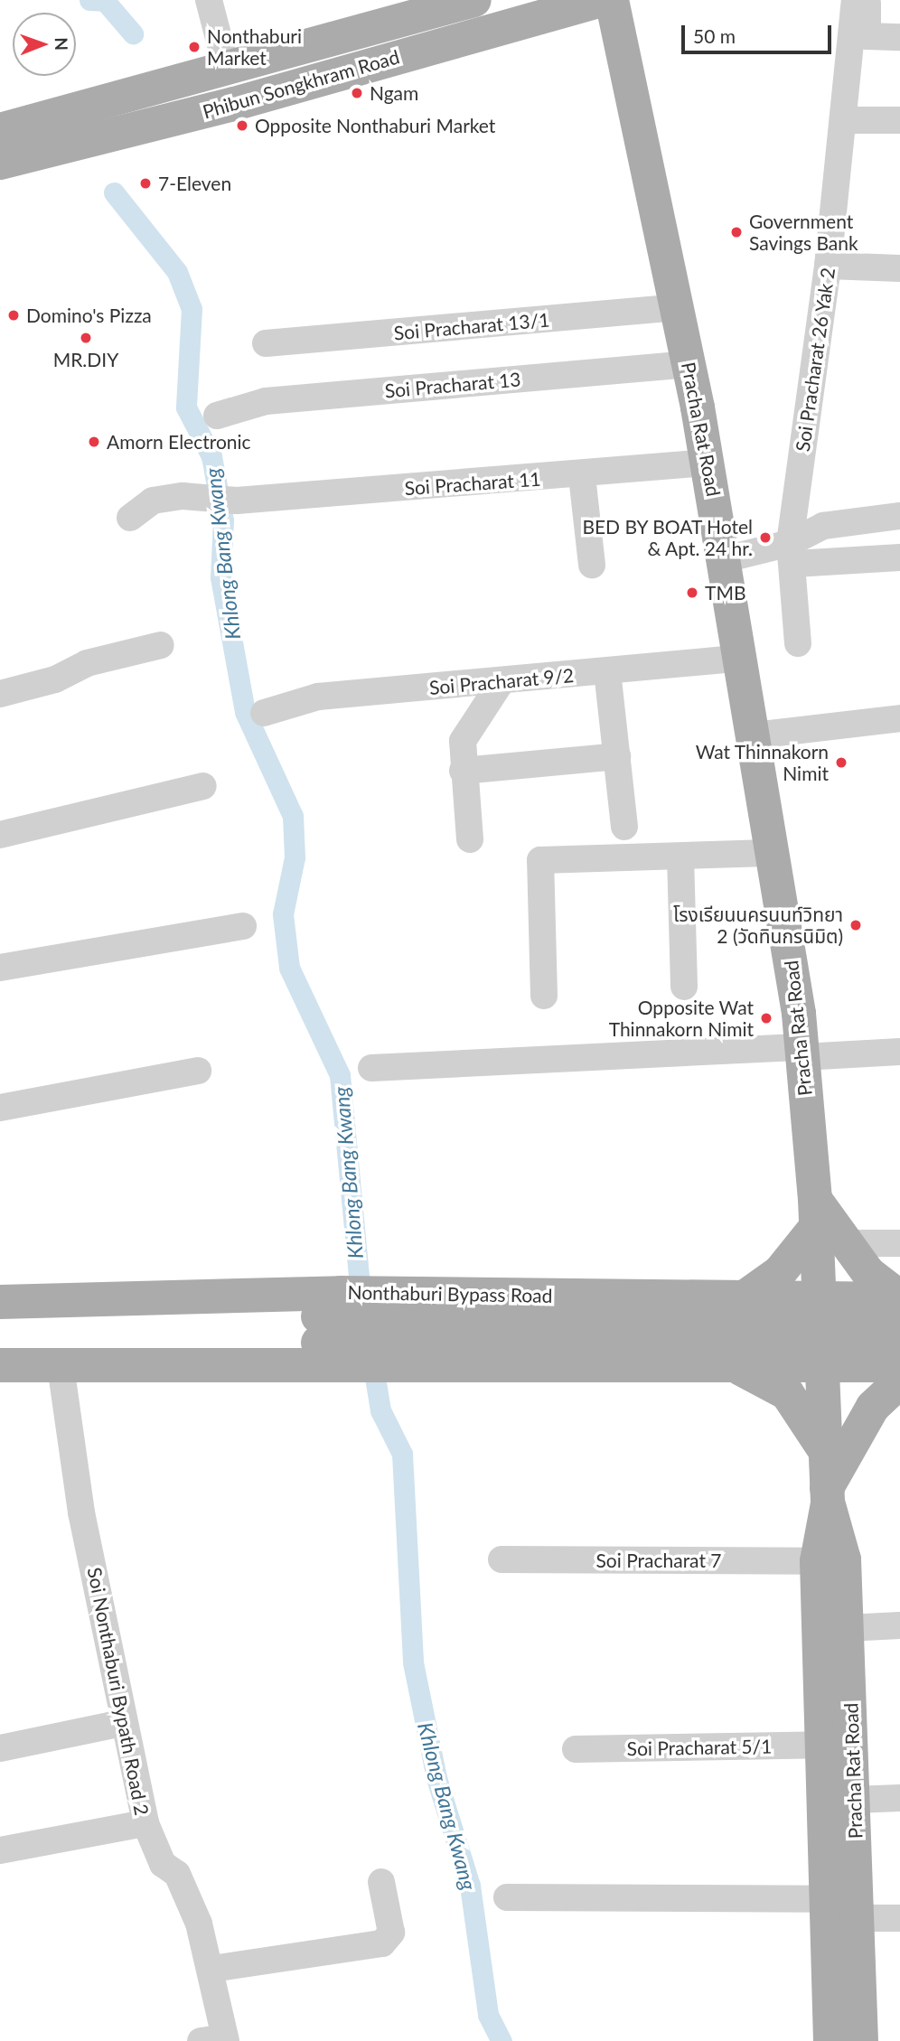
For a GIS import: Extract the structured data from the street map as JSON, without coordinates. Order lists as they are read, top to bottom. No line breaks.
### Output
{"streets":{"main road":["Phibun Songkhram Road","Pracha Rat Road","Nonthaburi Bypass Road"],"street":["Soi Pracharat 13/1","Soi Pracharat 26 Yak 2","Soi Pracharat 13","Soi Pracharat 11","Soi Pracharat 9/2","Soi Pracharat 7","Soi Nonthaburi Bypath Road 2","Soi Pracharat 5/1"]},"crossings":[["Soi Pracharat 13/1","Pracha Rat Road"],["Soi Pracharat 13","Pracha Rat Road"],["Pracha Rat Road","Soi Pracharat 11"],["Pracha Rat Road","Soi Pracharat 9/2"],["Pracha Rat Road","Nonthaburi Bypass Road"],["Pracha Rat Road","Soi Pracharat 7"],["Pracha Rat Road","Soi Pracharat 5/1"],["Nonthaburi Bypass Road","Soi Nonthaburi Bypath Road 2"]],"water":["Khlong Bang Kwang"],"places":["Nonthaburi Market","Ngam","Opposite Nonthaburi Market","7-Eleven","Government Savings Bank","Domino's Pizza","MR.DIY","Amorn Electronic","BED BY BOAT Hotel & Apt. 24 hr.","TMB","Wat Thinnakorn Nimit","โรงเรียนนครนนท์วิทยา 2 (วัดทินกรนิมิต)","Opposite Wat Thinnakorn Nimit"],"scale_bar":"50 m","north":"right"}
